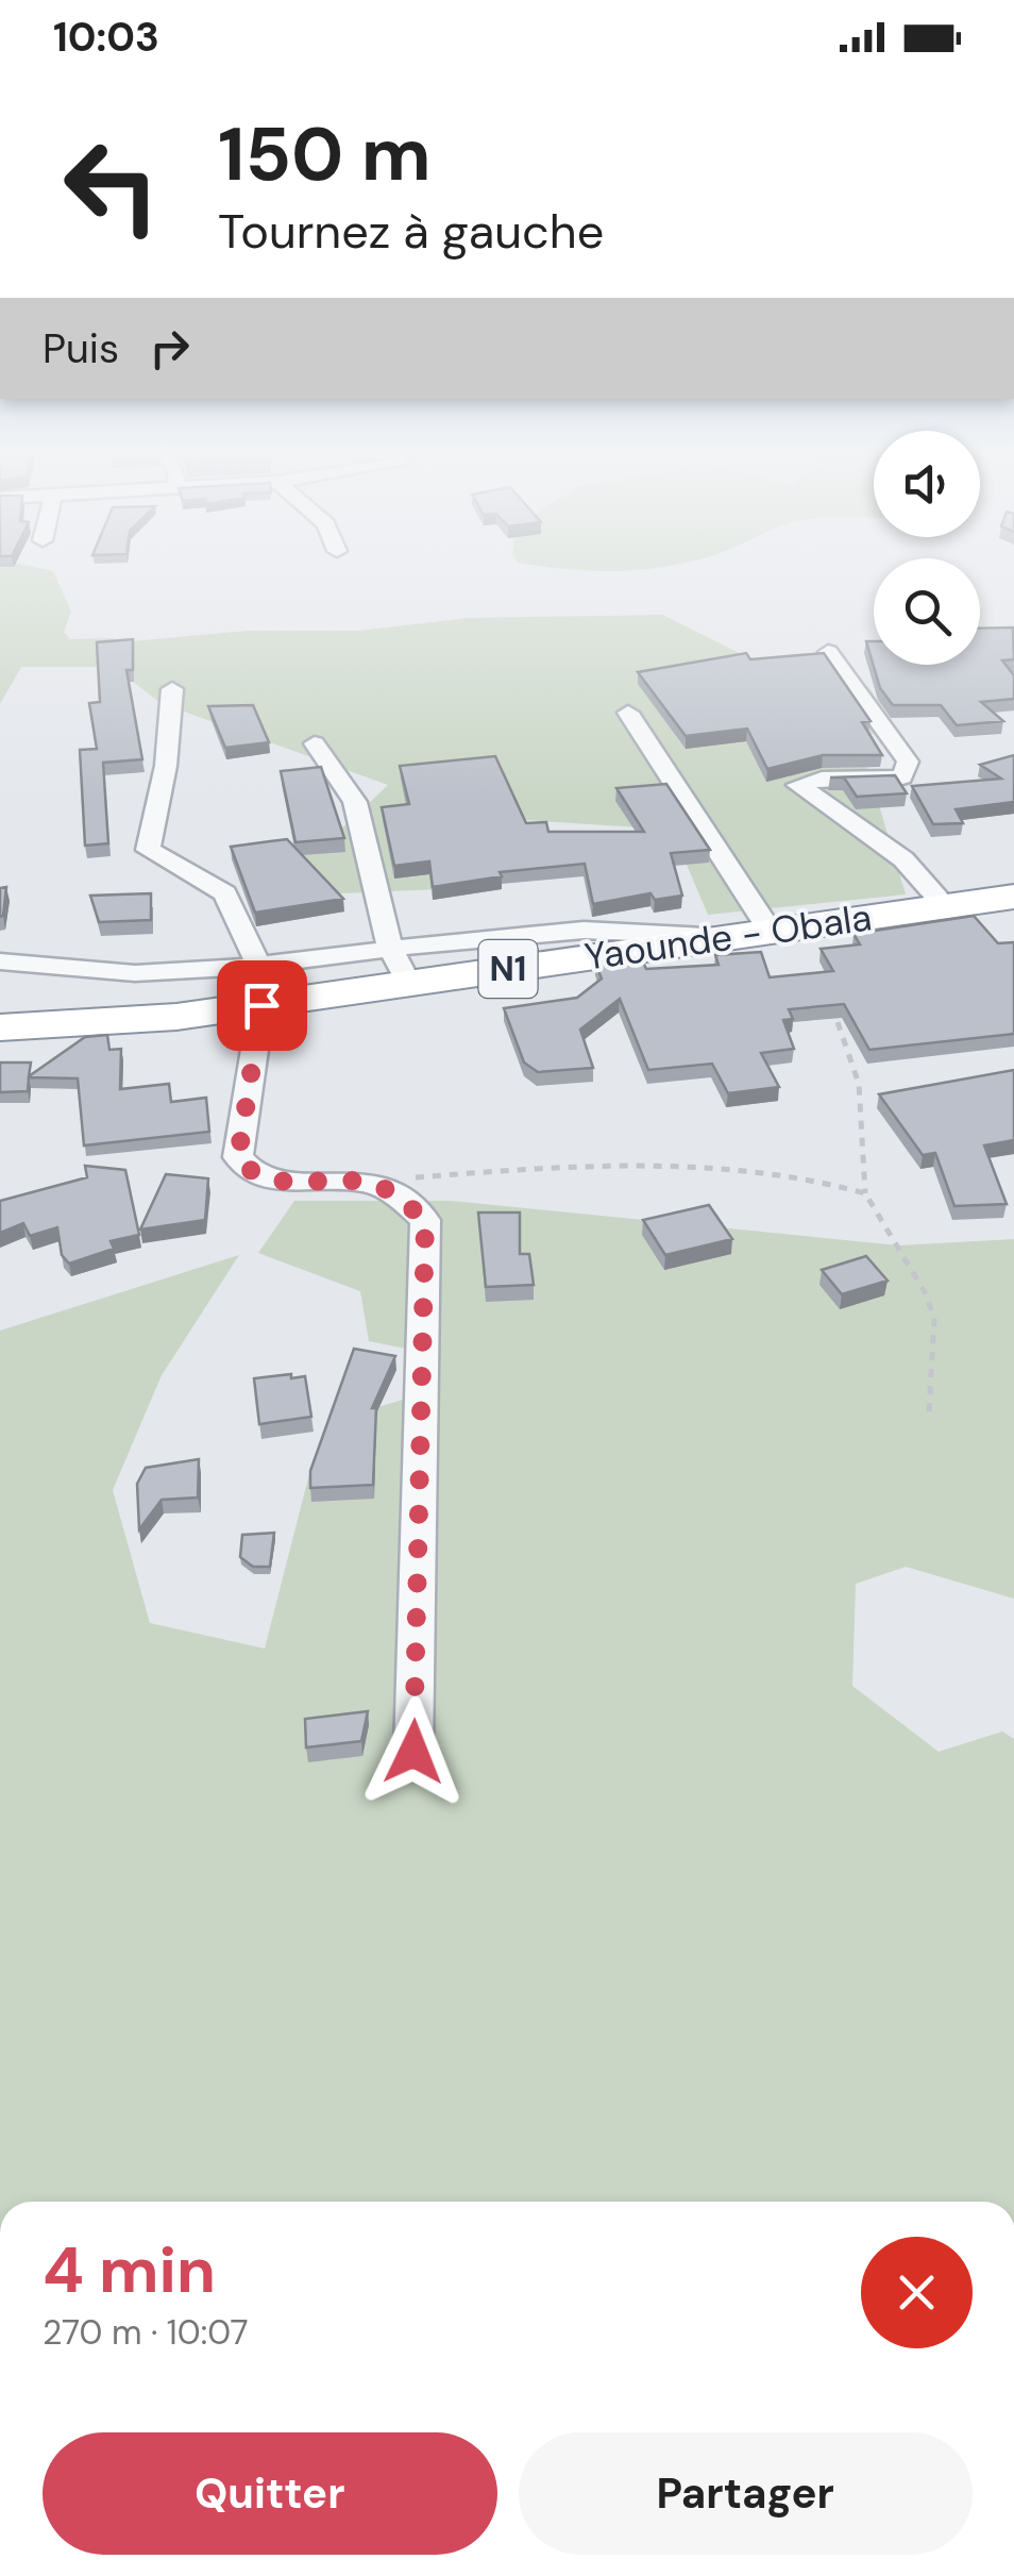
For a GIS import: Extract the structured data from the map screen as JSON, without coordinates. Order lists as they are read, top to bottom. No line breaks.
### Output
{"streets":{"highway":["Yaounde - Obala","N1"]},"page":{"status":"10:03","turn":["150 m","Tournez à gauche"],"then":"Puis","heading":["4 min","270 m · 10:07"],"buttons":["Quitter","Partager"]}}
